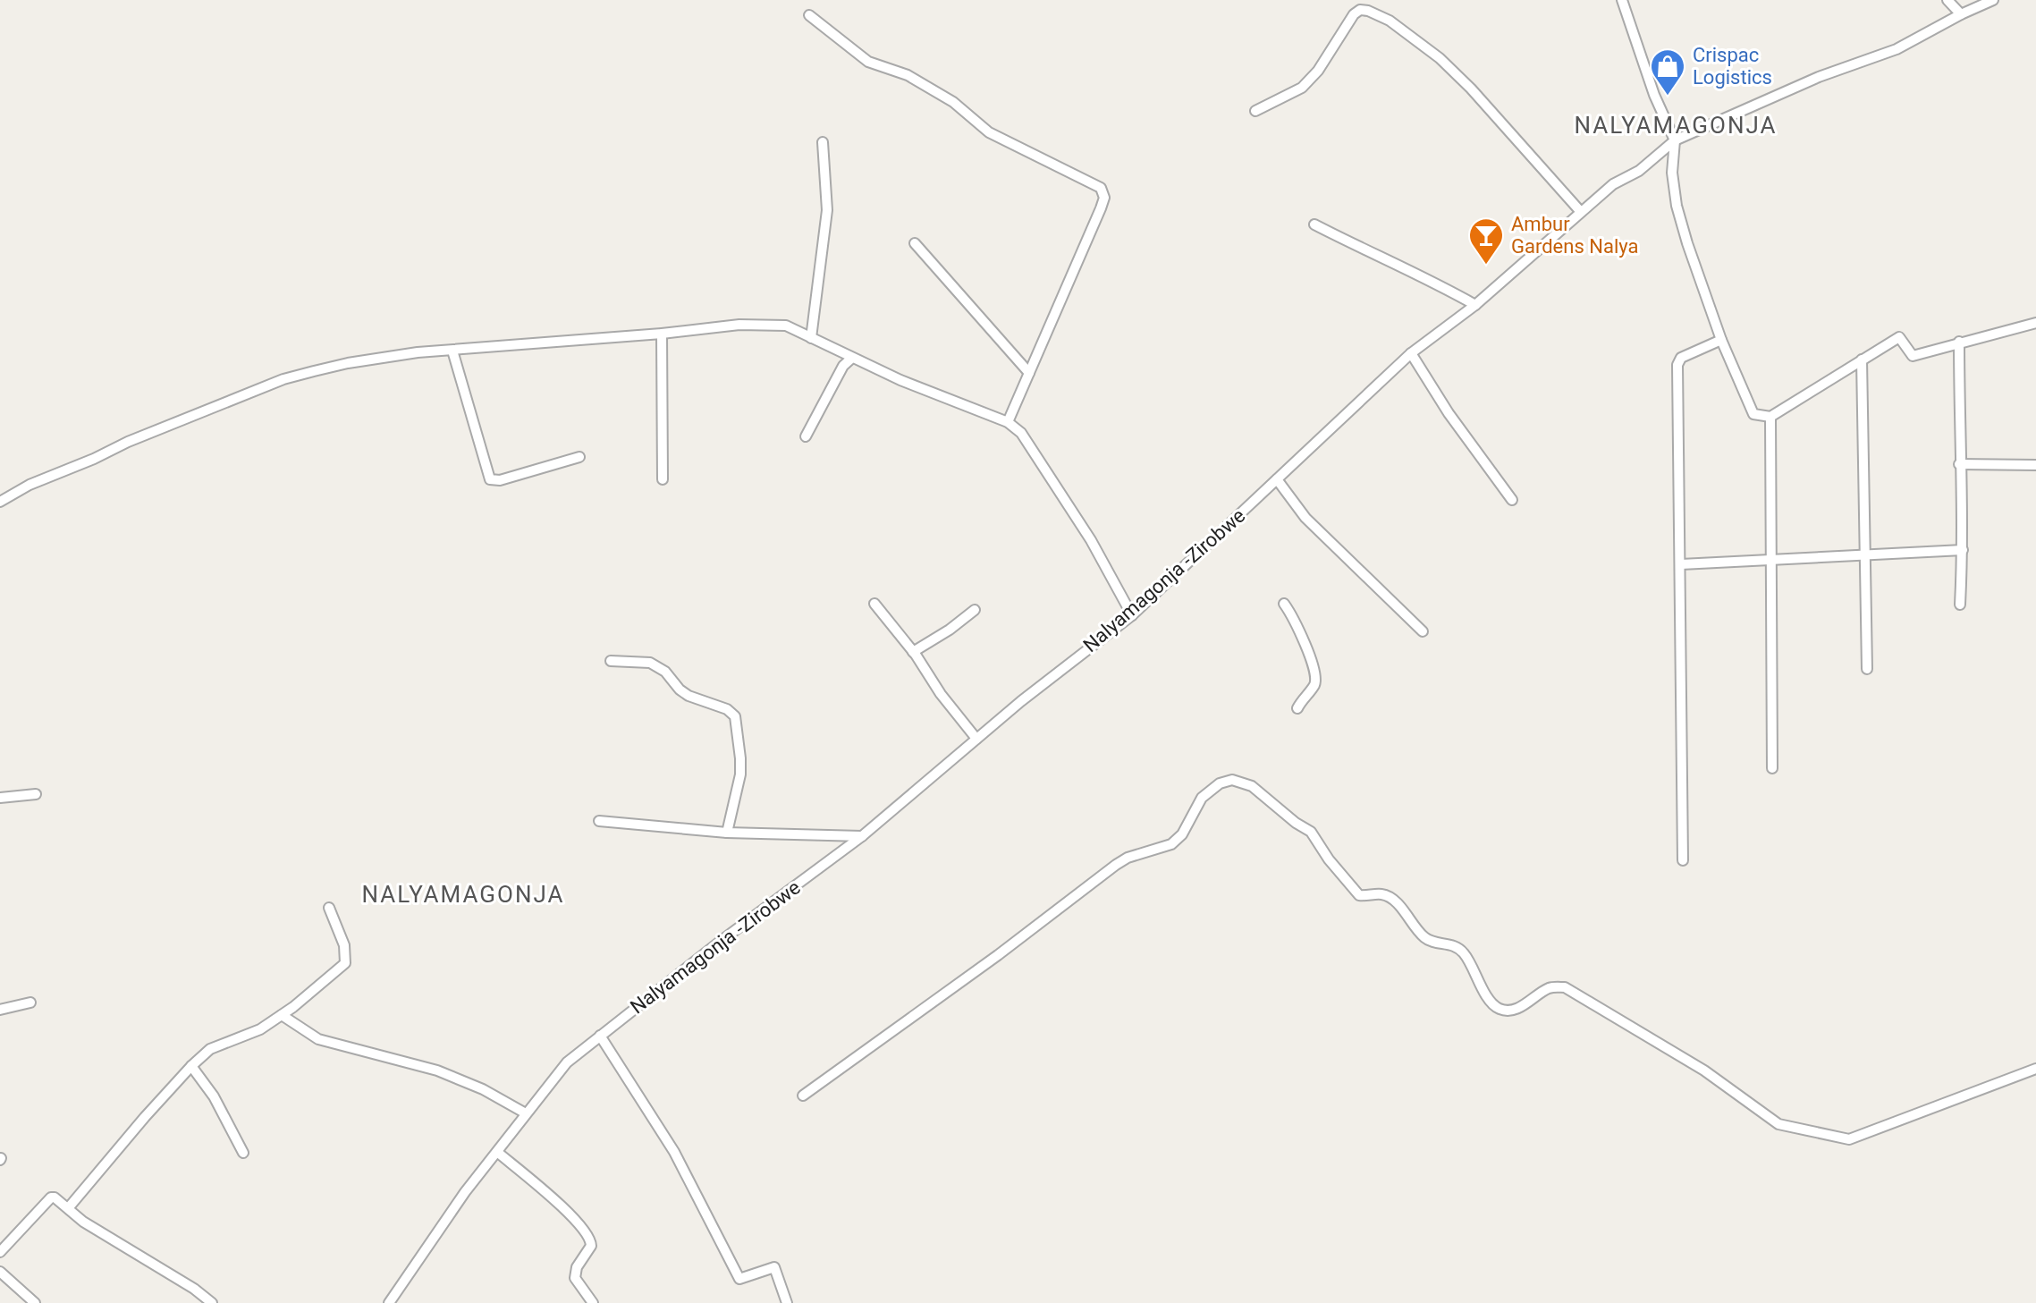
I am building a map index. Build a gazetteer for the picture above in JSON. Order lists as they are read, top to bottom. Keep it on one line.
{"streets":{"street":["Nalyamagonja -Zirobwe"]},"districts":["NALYAMAGONJA","NALYAMAGONJA"],"places":{"shop":["Crispac Logistics"],"bar":["Ambur Gardens Nalya"]}}
